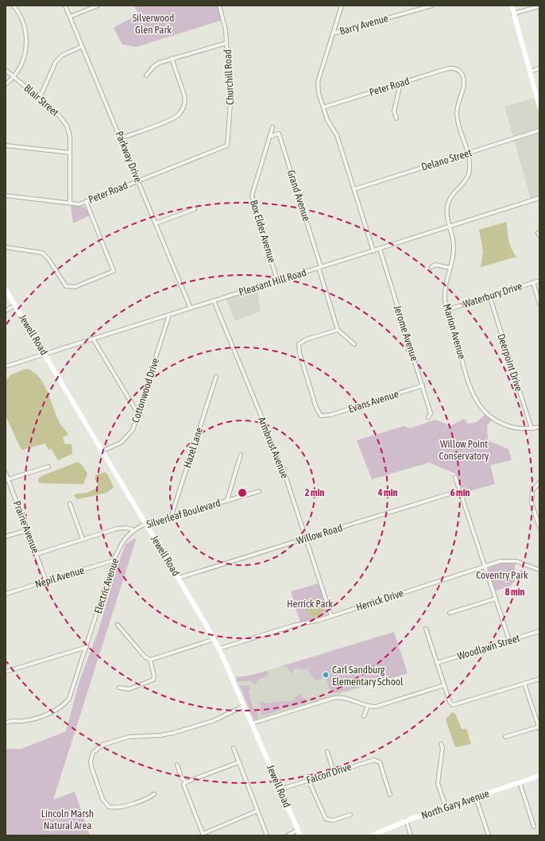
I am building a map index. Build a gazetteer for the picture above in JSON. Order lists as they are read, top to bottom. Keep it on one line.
{"streets":{"street":["Barry Avenue","Churchill Road","Peter Road","Blair Street","Parkway Drive","Delano Street","Grand Avenue","Box Elder Avenue","Pleasant Hill Road","Waterbury Drive","Marion Avenue","Jerome Avenue","Jewell Road","Deerpoint Drive","Cottonwood Drive","Evans Avenue","Hazel Lane","Armbrust Avenue","Silverleaf Boulevard","Prairie Avenue","Willow Road","Nepil Avenue","Electric Avenue","Herrick Drive","Woodlawn Street","Falcon Drive","North Gary Avenue"]},"crossings":[["Churchill Road","Peter Road"],["Peter Road","Blair Street"],["Peter Road","Parkway Drive"],["Peter Road","Marion Avenue"],["Parkway Drive","Pleasant Hill Road"],["Delano Street","Marion Avenue"],["Grand Avenue","Box Elder Avenue"],["Grand Avenue","Pleasant Hill Road"],["Grand Avenue","Evans Avenue"],["Box Elder Avenue","Pleasant Hill Road"],["Pleasant Hill Road","Marion Avenue"],["Pleasant Hill Road","Jerome Avenue"],["Pleasant Hill Road","Jewell Road"],["Pleasant Hill Road","Cottonwood Drive"],["Pleasant Hill Road","Armbrust Avenue"],["Waterbury Drive","Marion Avenue"],["Waterbury Drive","Deerpoint Drive"],["Marion Avenue","Deerpoint Drive"],["Jerome Avenue","Evans Avenue"],["Jewell Road","Cottonwood Drive"],["Jewell Road","Silverleaf Boulevard"],["Jewell Road","Willow Road"],["Jewell Road","Herrick Drive"],["Jewell Road","Falcon Drive"],["Hazel Lane","Silverleaf Boulevard"],["Armbrust Avenue","Willow Road"],["Armbrust Avenue","Herrick Drive"],["Silverleaf Boulevard","Prairie Avenue"],["Silverleaf Boulevard","Electric Avenue"],["Prairie Avenue","Nepil Avenue"],["Nepil Avenue","Electric Avenue"]],"parks":["Silverwood Glen Park","Willow Point Conservatory","Coventry Park","Herrick Park","Lincoln Marsh Natural Area"],"places":["Carl Sandburg Elementary School"],"rings":["2 min","4 min","6 min","8 min"]}
